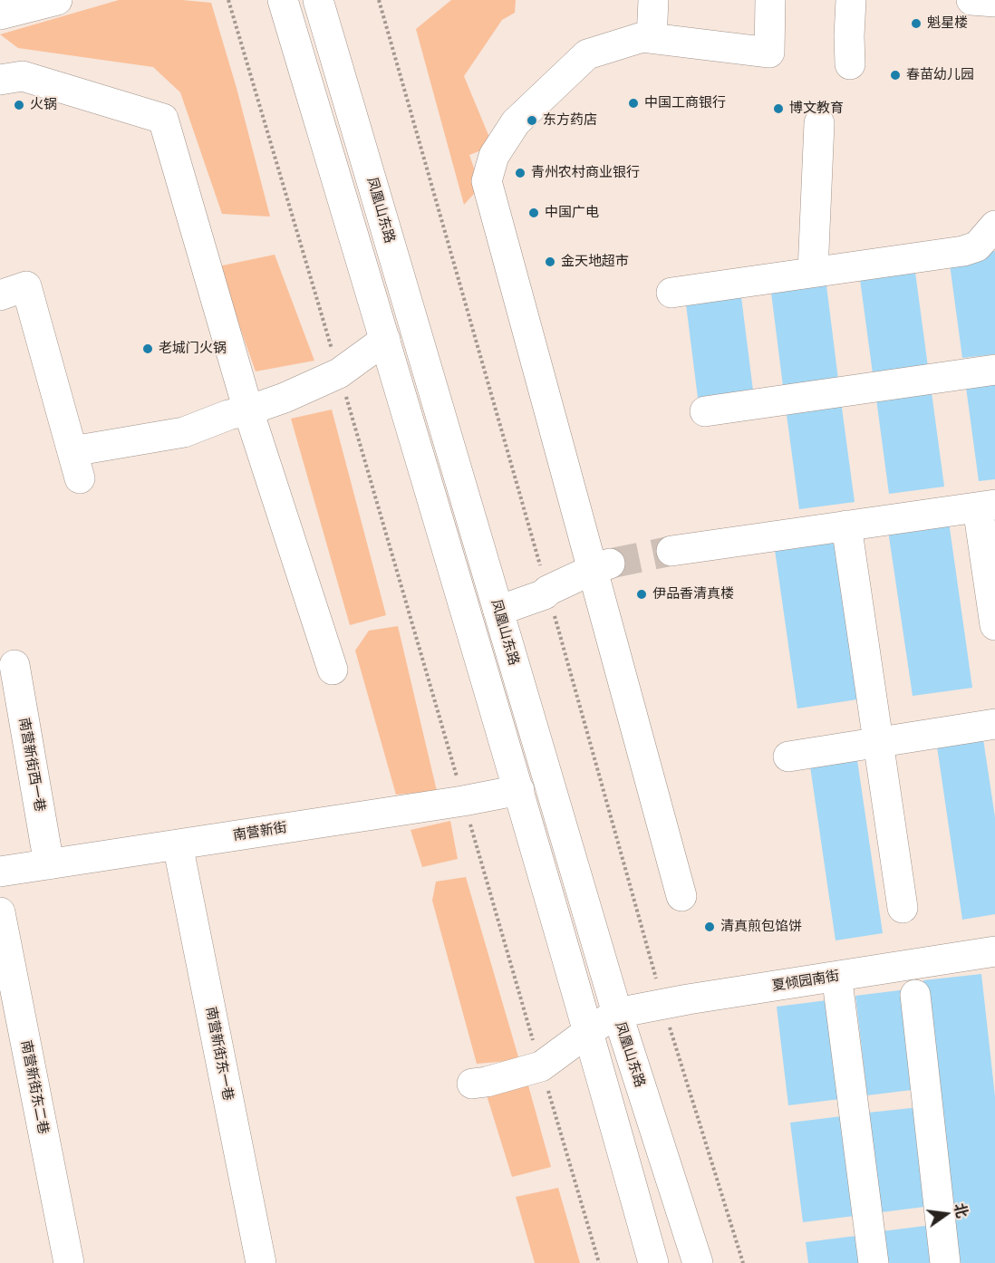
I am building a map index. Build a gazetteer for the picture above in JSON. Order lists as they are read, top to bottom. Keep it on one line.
{"streets":{"street":["凤凰山东路","南营新街西一巷","南营新街","夏倾园南街","南营新街东一巷","南营新街东二巷"]},"crossings":[["凤凰山东路","夏倾园南街"],["南营新街西一巷","南营新街"],["南营新街","南营新街东一巷"]],"places":["魁星楼","春苗幼儿园","中国工商银行","火锅","博文教育","东方药店","青州农村商业银行","中国广电","金天地超市","老城门火锅","伊品香清真楼","清真煎包馅饼"],"north":"right"}
